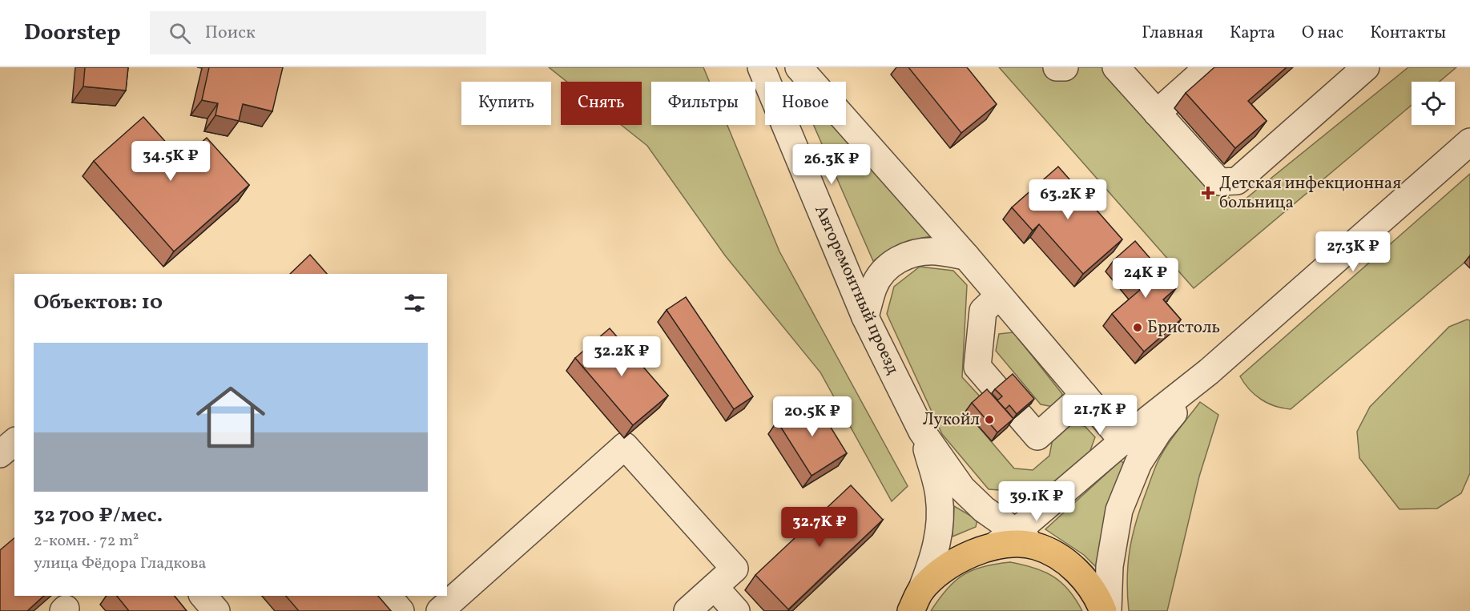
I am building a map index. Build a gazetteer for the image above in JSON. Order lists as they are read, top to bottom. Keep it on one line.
{"streets":{"street":["Авторемонтный проезд"]},"places":{"health":["Детская инфекционная больница"],"other":["Бристоль","Лукойл"]},"page":{"header":"Doorstep","search":"Поиск","nav":["Главная","Карта","О нас","Контакты"],"chip":["Купить","Снять","Фильтры","Новое"],"price":["34.5K ₽","26.3K ₽","63.2K ₽","27.3K ₽","24K ₽","32.2K ₽","21.7K ₽","20.5K ₽","39.1K ₽","32.7K ₽"],"heading":"Объектов: 10","list":[{"name":"32 700 ₽/мес.","note":"2-комн. · 72 m² · улица Фёдора Гладкова"}]}}
